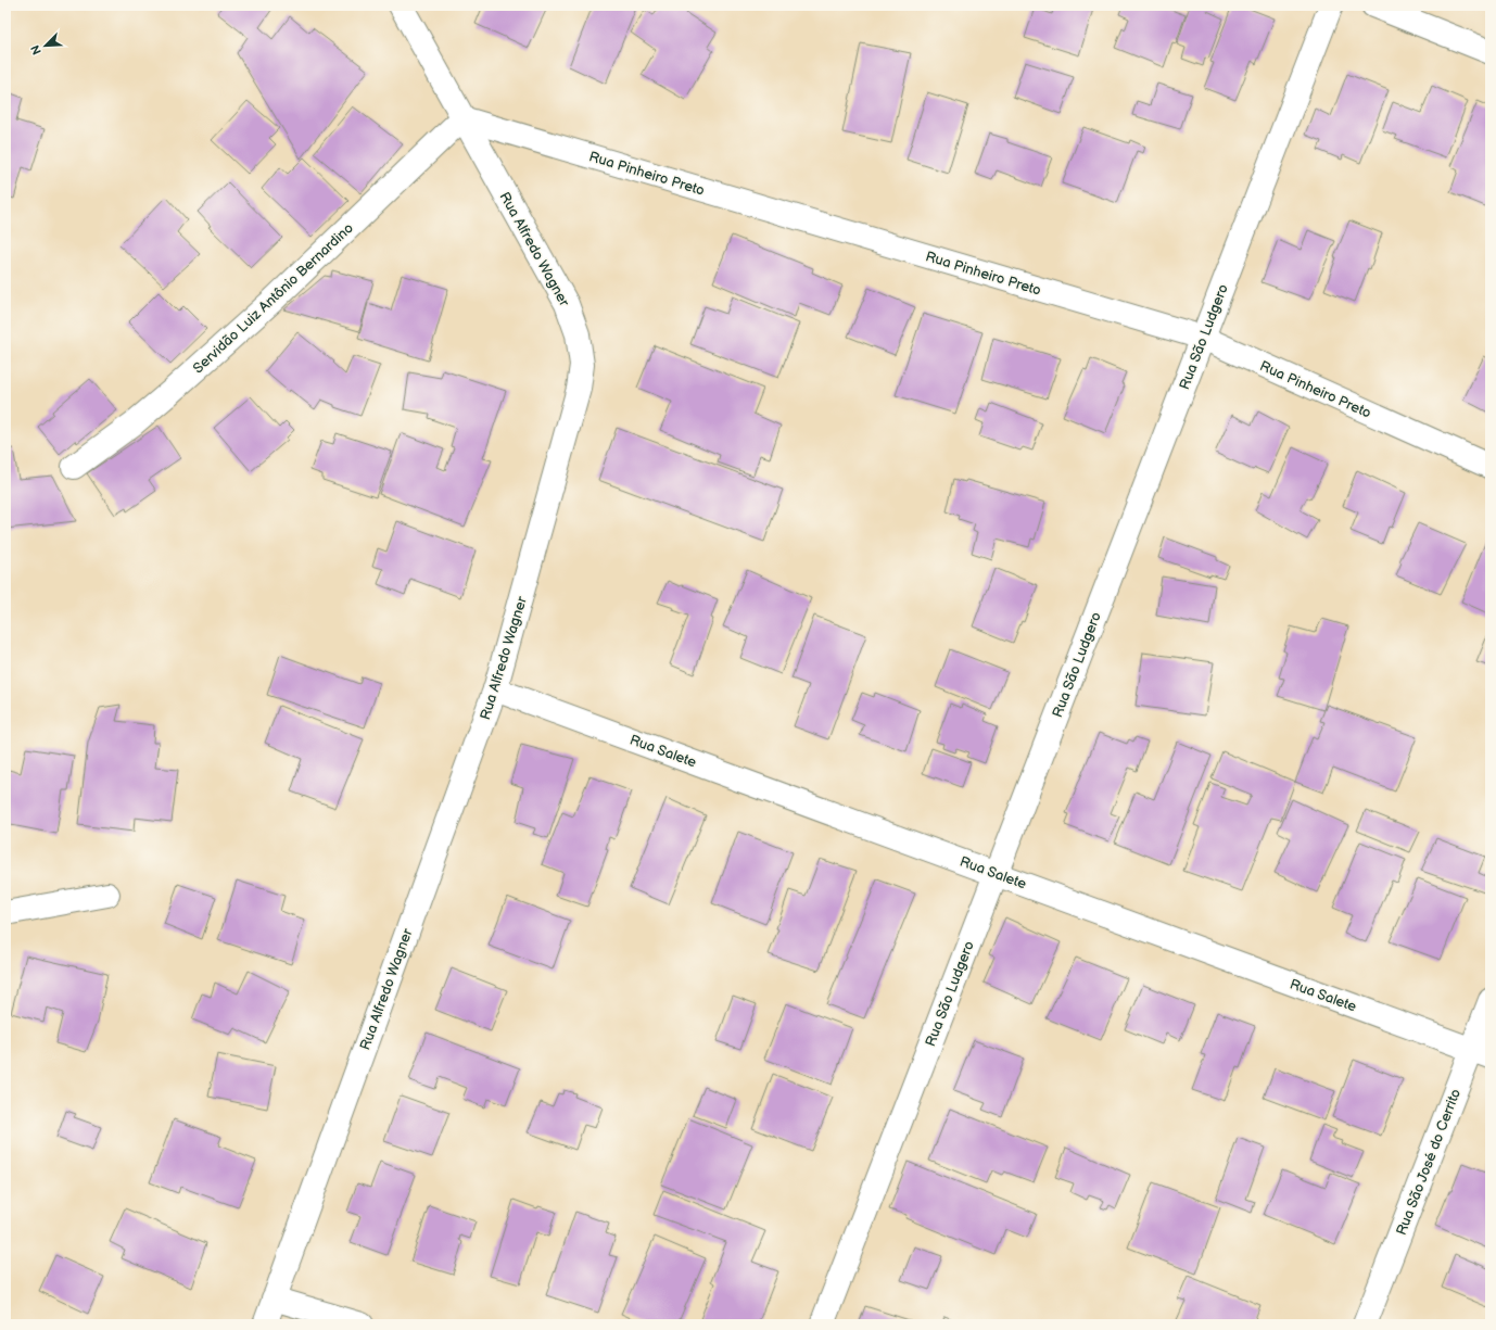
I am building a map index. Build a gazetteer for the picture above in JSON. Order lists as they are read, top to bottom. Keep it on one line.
{"streets":{"street":["Rua Pinheiro Preto","Rua Alfredo Wagner","Servidão Luiz Antônio Bernardino","Rua São Ludgero","Rua Salete","Rua São José do Cerrito"]},"crossings":[["Rua Pinheiro Preto","Rua Alfredo Wagner"],["Rua Pinheiro Preto","Servidão Luiz Antônio Bernardino"],["Rua Pinheiro Preto","Rua São Ludgero"],["Rua Alfredo Wagner","Servidão Luiz Antônio Bernardino"],["Rua Alfredo Wagner","Rua Salete"],["Rua São Ludgero","Rua Salete"],["Rua Salete","Rua São José do Cerrito"]],"north":"bottom left"}
